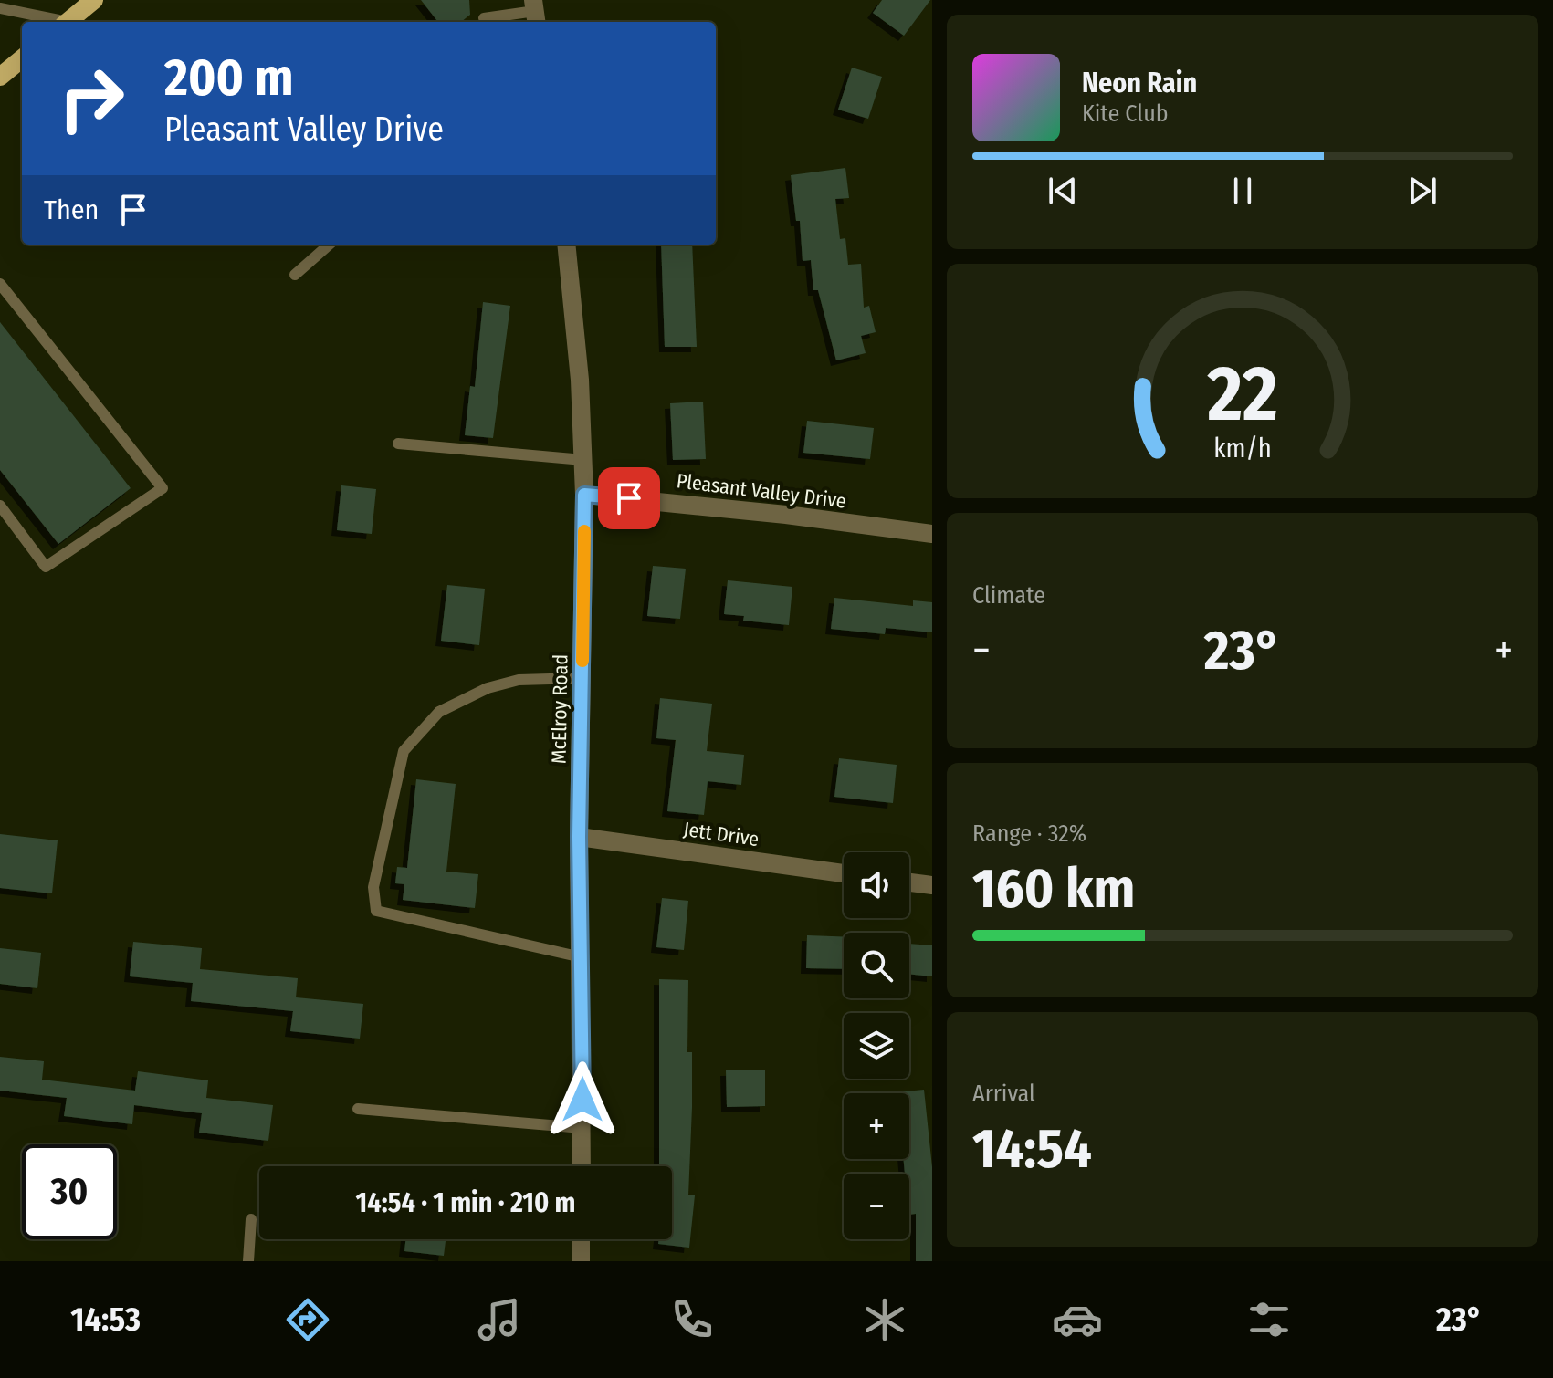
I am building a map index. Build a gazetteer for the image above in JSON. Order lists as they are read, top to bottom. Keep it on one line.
{"streets":{"street":["Pleasant Valley Drive","McElroy Road","Jett Drive"]},"crossings":[["Pleasant Valley Drive","McElroy Road"],["McElroy Road","Jett Drive"]],"page":{"turn":["200 m","Pleasant Valley Drive"],"song":["Neon Rain","Kite Club"],"then":"Then","tile":["Climate",["Range · 32%","160 km"],["Arrival","14:54"]],"heat":["−","23°","+"],"map_buttons":["+","−"],"limit":"30","trip":"14:54 · 1 min · 210 m","tabs":["14:53","23°"],"gauge":["22","km/h"]}}
